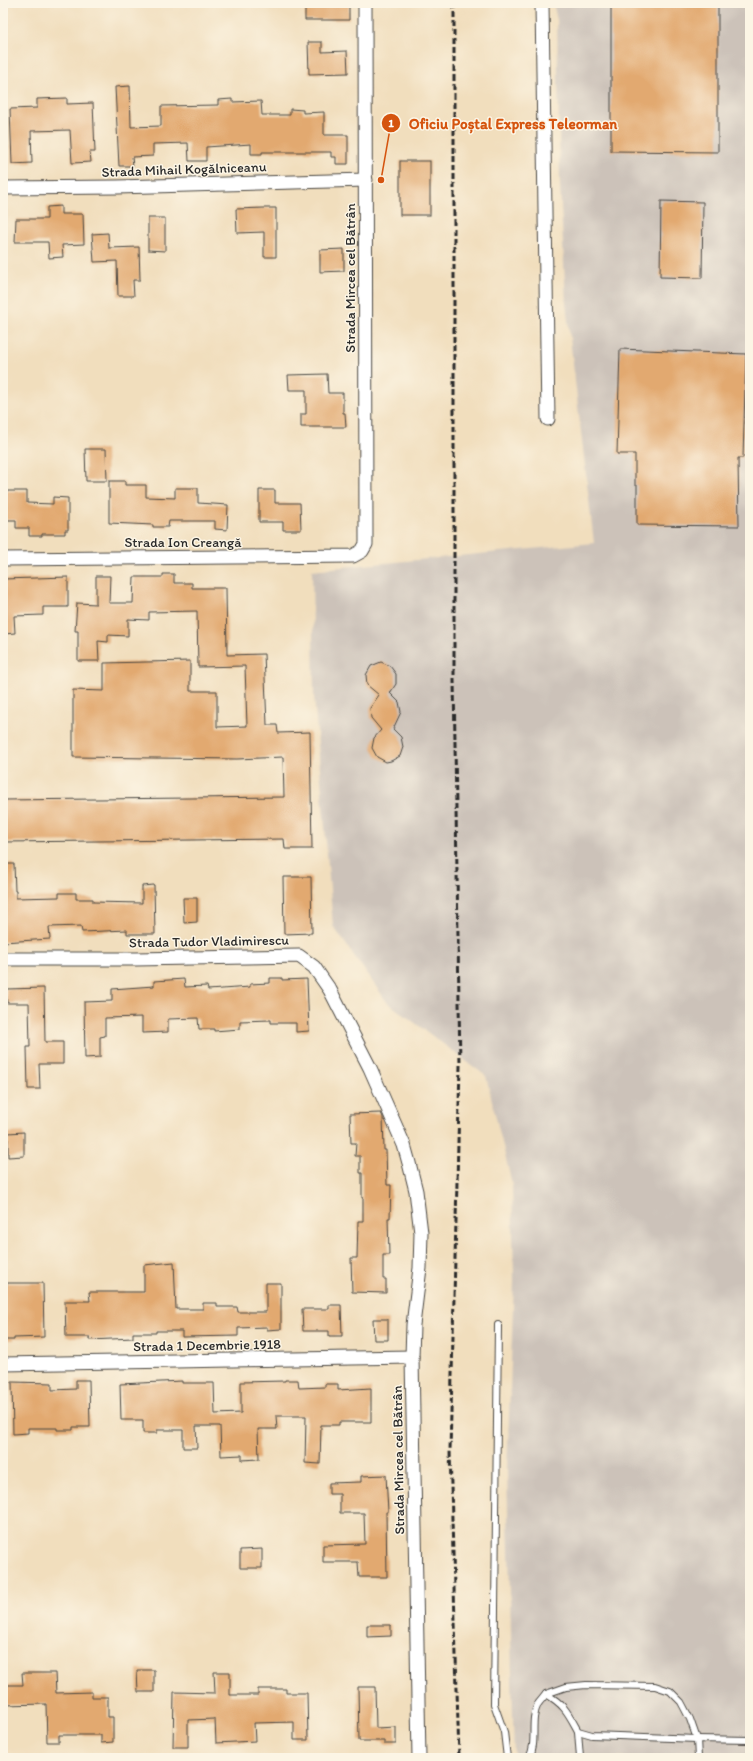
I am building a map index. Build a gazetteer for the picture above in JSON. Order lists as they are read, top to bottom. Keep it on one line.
{"streets":{"street":["Strada Mihail Kogălniceanu","Strada Mircea cel Bătrân","Strada Ion Creangă","Strada Tudor Vladimirescu","Strada 1 Decembrie 1918"]},"crossings":[["Strada Mihail Kogălniceanu","Strada Mircea cel Bătrân"],["Strada Mircea cel Bătrân","Strada Ion Creangă"],["Strada Mircea cel Bătrân","Strada Tudor Vladimirescu"],["Strada Mircea cel Bătrân","Strada 1 Decembrie 1918"]],"places":["Oficiu Poștal Express Teleorman"]}
